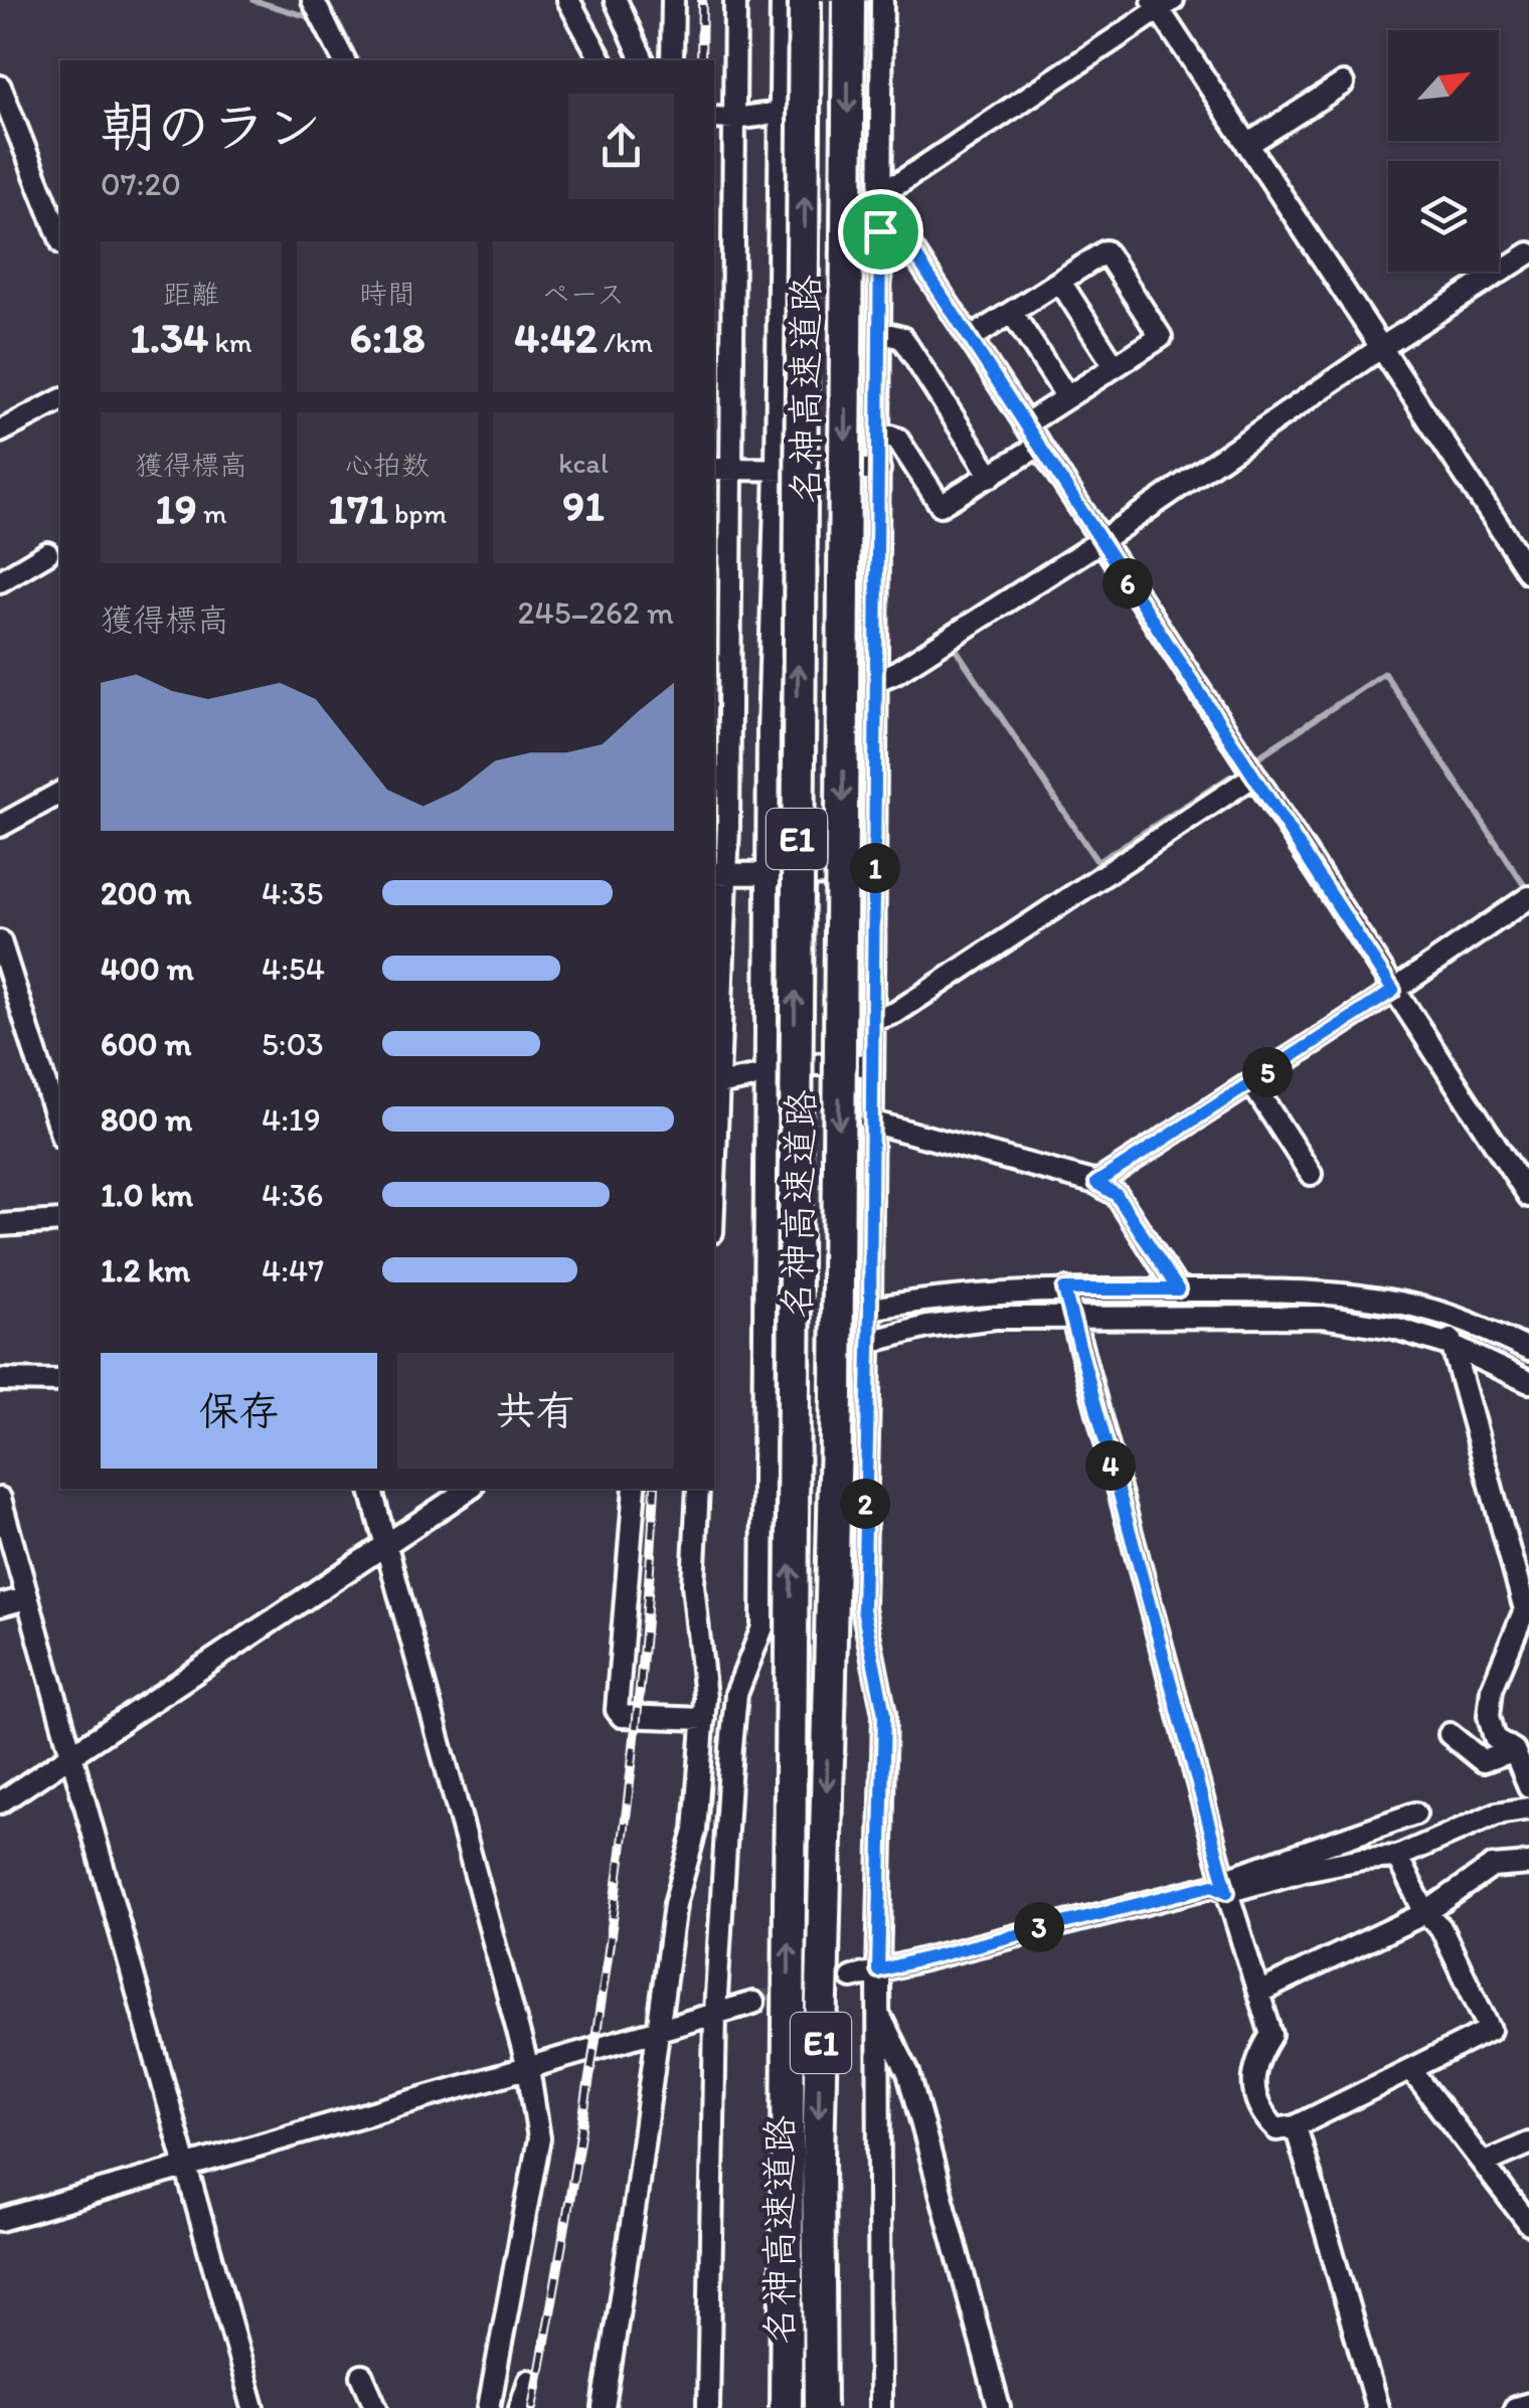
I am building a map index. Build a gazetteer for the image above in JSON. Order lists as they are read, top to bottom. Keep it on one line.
{"streets":{"highway":["名神高速道路","E1"]},"north":"top right","page":{"heading":["朝のラン","07:20"],"stats":[["距離","1.34 km"],["時間","6:18"],["ペース","4:42 /km"],["獲得標高","19 m"],["心拍数","171 bpm"],["kcal","91"]],"pins":["6","1","5","4","2","3"],"chart":["獲得標高","245–262 m"],"list":[{"name":"200 m","note":"4:35"},{"name":"400 m","note":"4:54"},{"name":"600 m","note":"5:03"},{"name":"800 m","note":"4:19"},{"name":"1.0 km","note":"4:36"},{"name":"1.2 km","note":"4:47"}],"buttons":["保存","共有"]}}
